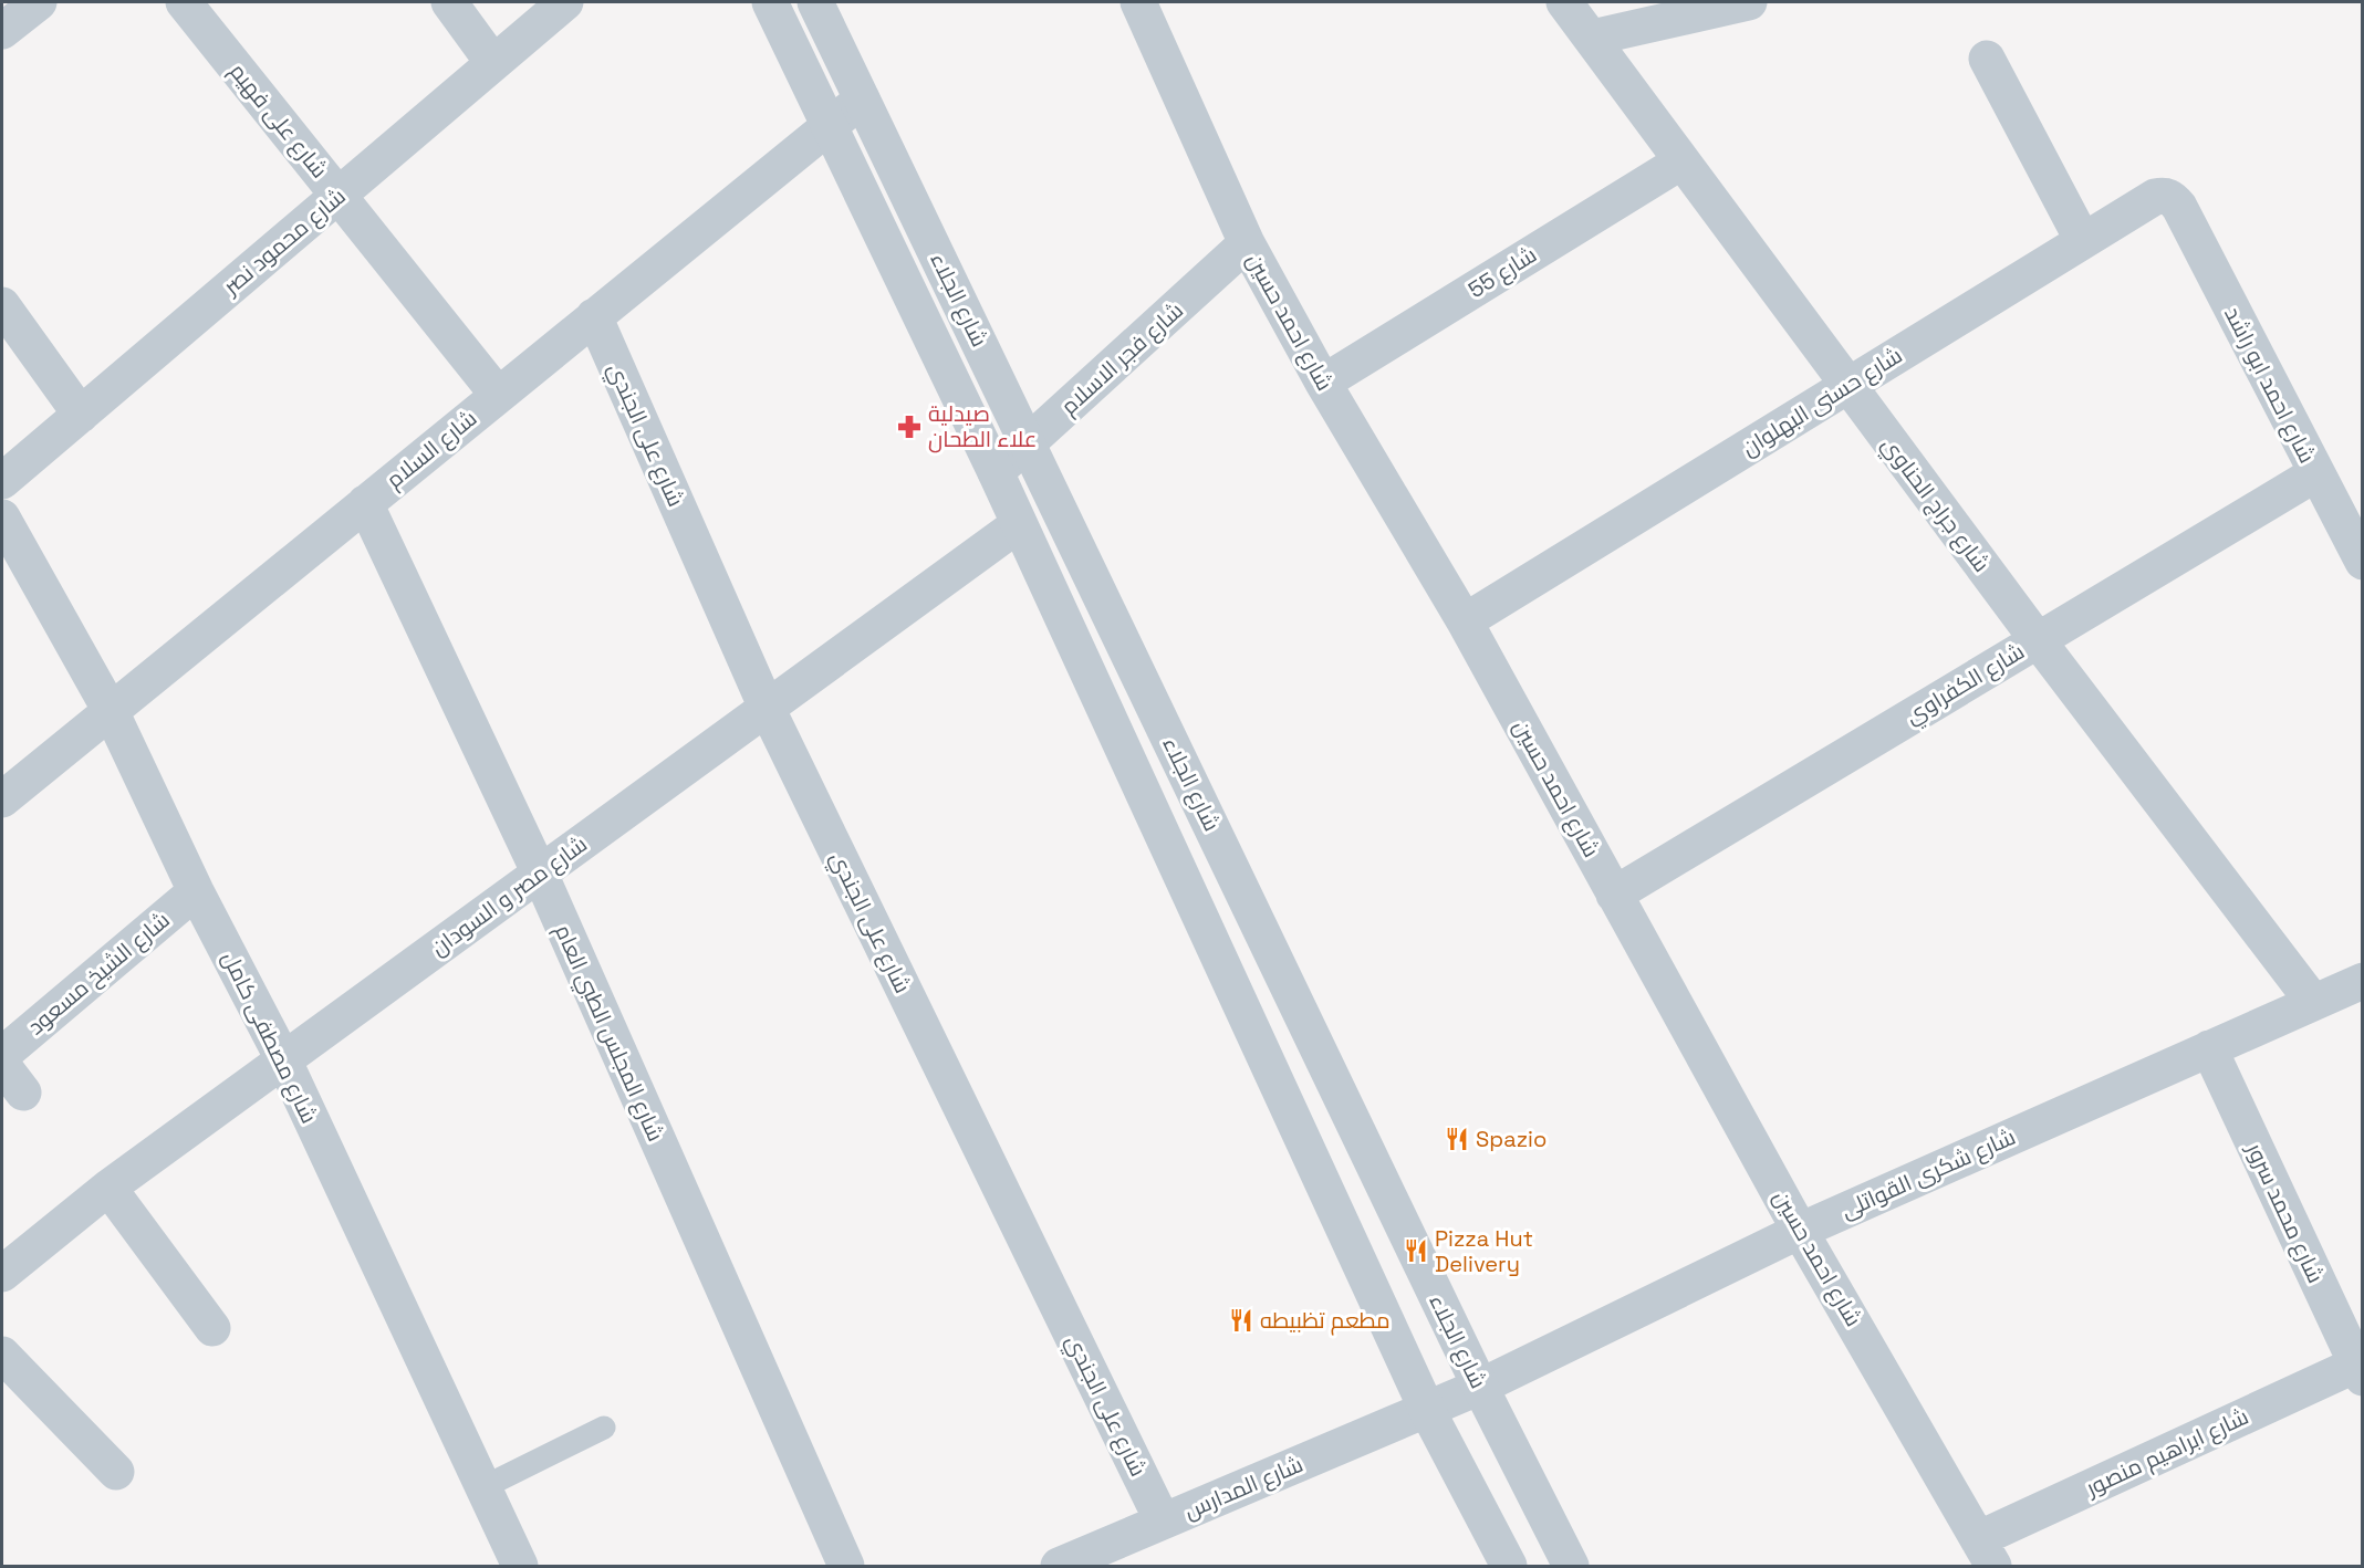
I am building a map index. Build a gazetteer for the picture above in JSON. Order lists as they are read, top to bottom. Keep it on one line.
{"streets":{"street":["شارع على فهيم","شارع محمود نصر","شارع 55","شارع الجلاء","شارع احمد حسين","شارع فجر الاسلام","شارع احمد ابو راشد","شارع حسنى البهلوان","شارع على الجندي","شارع السلام","شارع جراج الحناوي","شارع الكفراوي","شارع مصر و السودان","شارع الشيخ مسعود","شارع المجلس الطبي العام","شارع مصطفى كامل","شارع شكرى القواتلى","شارع محمد سرور","شارع ابراهيم منصور","شارع المدارس"]},"crossings":[["شارع على فهيم","شارع محمود نصر"],["شارع على فهيم","شارع السلام"],["شارع 55","شارع احمد حسين"],["شارع 55","شارع جراج الحناوي"],["شارع الجلاء","شارع فجر الاسلام"],["شارع الجلاء","شارع السلام"],["شارع الجلاء","شارع مصر و السودان"],["شارع الجلاء","شارع شكرى القواتلى"],["شارع الجلاء","شارع المدارس"],["شارع احمد حسين","شارع فجر الاسلام"],["شارع احمد حسين","شارع حسنى البهلوان"],["شارع احمد حسين","شارع الكفراوي"],["شارع احمد حسين","شارع شكرى القواتلى"],["شارع احمد حسين","شارع ابراهيم منصور"],["شارع احمد ابو راشد","شارع حسنى البهلوان"],["شارع احمد ابو راشد","شارع الكفراوي"],["شارع حسنى البهلوان","شارع جراج الحناوي"],["شارع على الجندي","شارع السلام"],["شارع على الجندي","شارع مصر و السودان"],["شارع على الجندي","شارع المدارس"],["شارع السلام","شارع المجلس الطبي العام"],["شارع السلام","شارع مصطفى كامل"],["شارع جراج الحناوي","شارع الكفراوي"],["شارع جراج الحناوي","شارع شكرى القواتلى"],["شارع مصر و السودان","شارع المجلس الطبي العام"],["شارع مصر و السودان","شارع مصطفى كامل"],["شارع الشيخ مسعود","شارع مصطفى كامل"],["شارع شكرى القواتلى","شارع محمد سرور"],["شارع شكرى القواتلى","شارع المدارس"],["شارع محمد سرور","شارع ابراهيم منصور"]],"places":{"pharmacy":["صيدلية علاء الطحان"],"restaurant":["Spazio","Pizza Hut Delivery","مطعم تظبيطه"]}}
